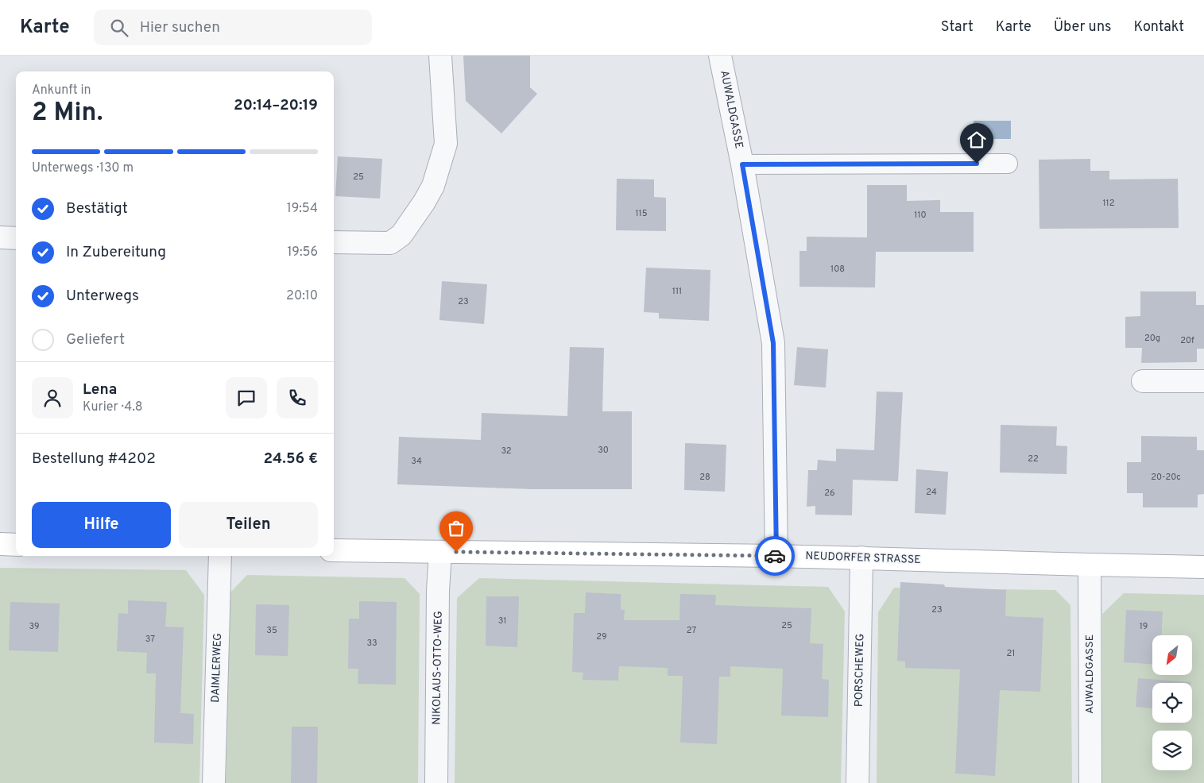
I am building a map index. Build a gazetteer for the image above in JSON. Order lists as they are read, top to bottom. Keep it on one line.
{"streets":{"street":["AUWALDGASSE","NEUDORFER STRASSE","DAIMLERWEG","NIKOLAUS-OTTO-WEG","PORSCHEWEG"]},"crossings":[["AUWALDGASSE","NEUDORFER STRASSE"],["NEUDORFER STRASSE","NIKOLAUS-OTTO-WEG"],["NEUDORFER STRASSE","PORSCHEWEG"]],"house_numbers":["25","112","115","110","108","111","23","20g","20f","30","32","22","34","28","20-20c","24","26","23","31","25","39","19","35","27","29","37","33","21"],"north":"bottom left","page":{"header":"Karte","search":"Hier suchen","nav":["Start","Karte","Über uns","Kontakt"],"heading":["2 Min.","Ankunft in","20:14–20:19"],"panel":["Lena","Kurier · 4.8","Bestellung #4202","24.56 €"],"bar":"Unterwegs · 130 m","list":[["Bestätigt","19:54"],["In Zubereitung","19:56"],["Unterwegs","20:10"],"Geliefert"],"buttons":["Hilfe","Teilen"]}}
